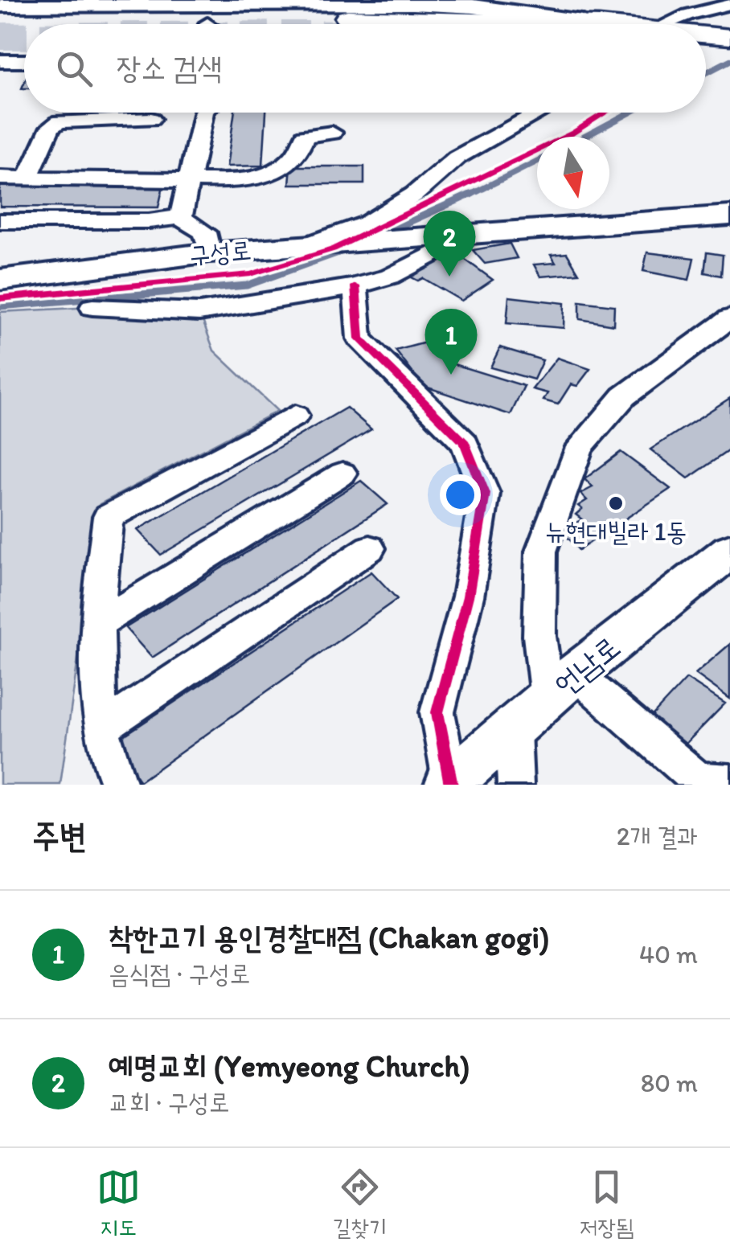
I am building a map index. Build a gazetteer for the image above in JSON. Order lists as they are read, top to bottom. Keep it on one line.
{"streets":{"main road":["구성로","언남로"]},"places":["뉴현대빌라 1동"],"north":"bottom","page":{"search":"장소 검색","pins":["2","1"],"heading":["주변","2개 결과"],"list":[{"mark":"1","name":"착한고기 용인경찰대점 (Chakan gogi)","note":"음식점 · 구성로","value":"40 m"},{"mark":"2","name":"예명교회 (Yemyeong Church)","note":"교회 · 구성로","value":"80 m"}],"nav":["지도","길찾기","저장됨"]}}
